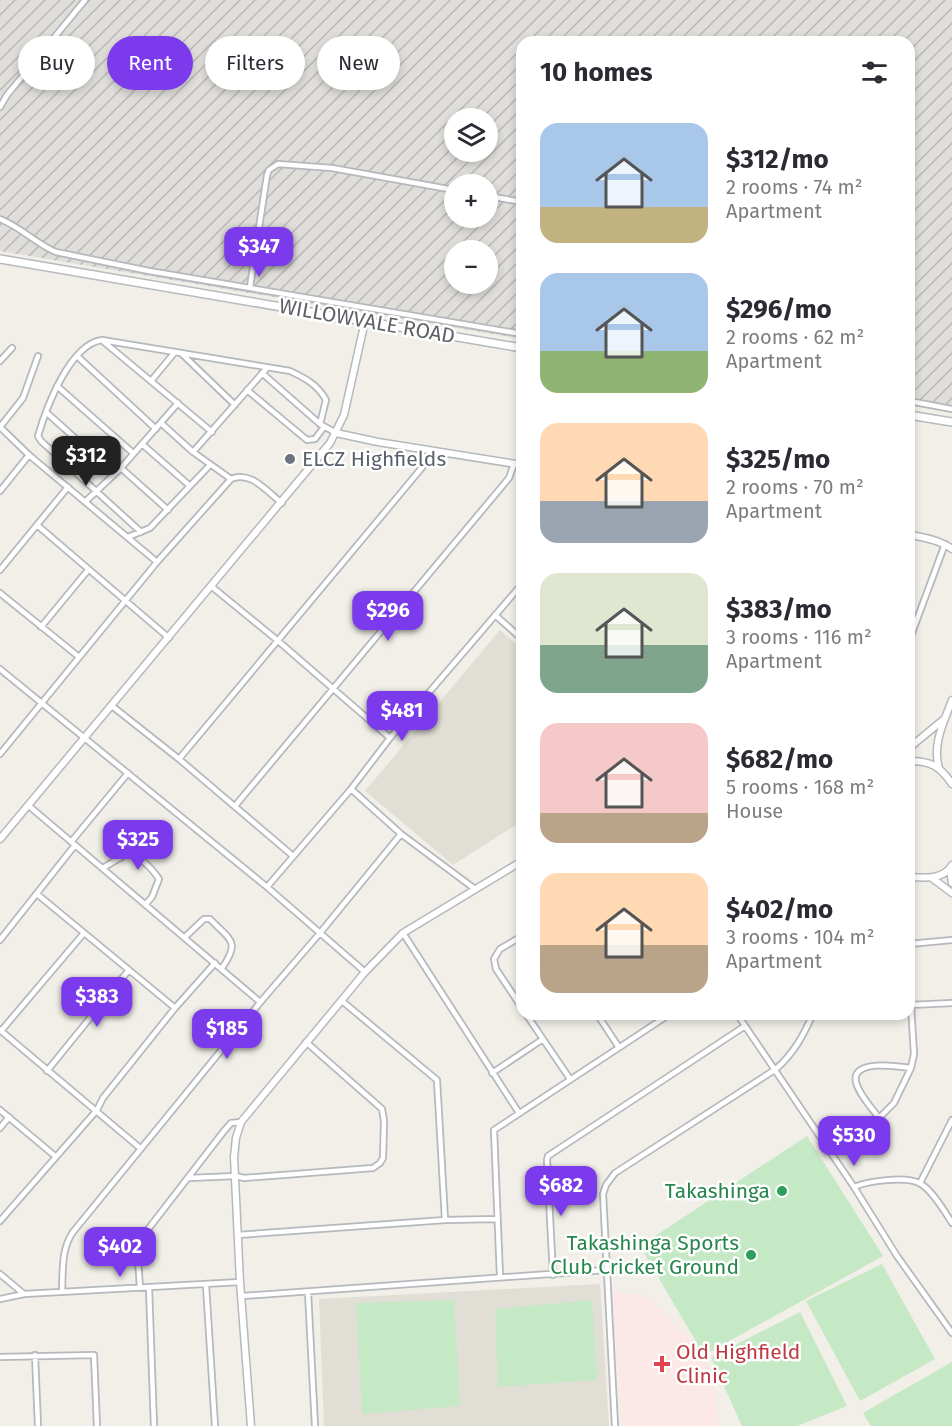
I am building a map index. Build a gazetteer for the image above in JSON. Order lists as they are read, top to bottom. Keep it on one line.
{"streets":{"main road":["WILLOWVALE ROAD"]},"places":{"other":["ELCZ Highfields","Takashinga","Takashinga Sports Club Cricket Ground"],"health":["Old Highfield Clinic"]},"page":{"chip":["Buy","Rent","Filters","New"],"heading":"10 homes","map_buttons":["+","−"],"list":[{"name":"$312/mo","note":"2 rooms · 74 m² · Apartment"},{"name":"$296/mo","note":"2 rooms · 62 m² · Apartment"},{"name":"$325/mo","note":"2 rooms · 70 m² · Apartment"},{"name":"$383/mo","note":"3 rooms · 116 m² · Apartment"},{"name":"$682/mo","note":"5 rooms · 168 m² · House"},{"name":"$402/mo","note":"3 rooms · 104 m² · Apartment"}],"price":["$347","$312","$296","$481","$325","$383","$185","$530","$682","$402"]}}
